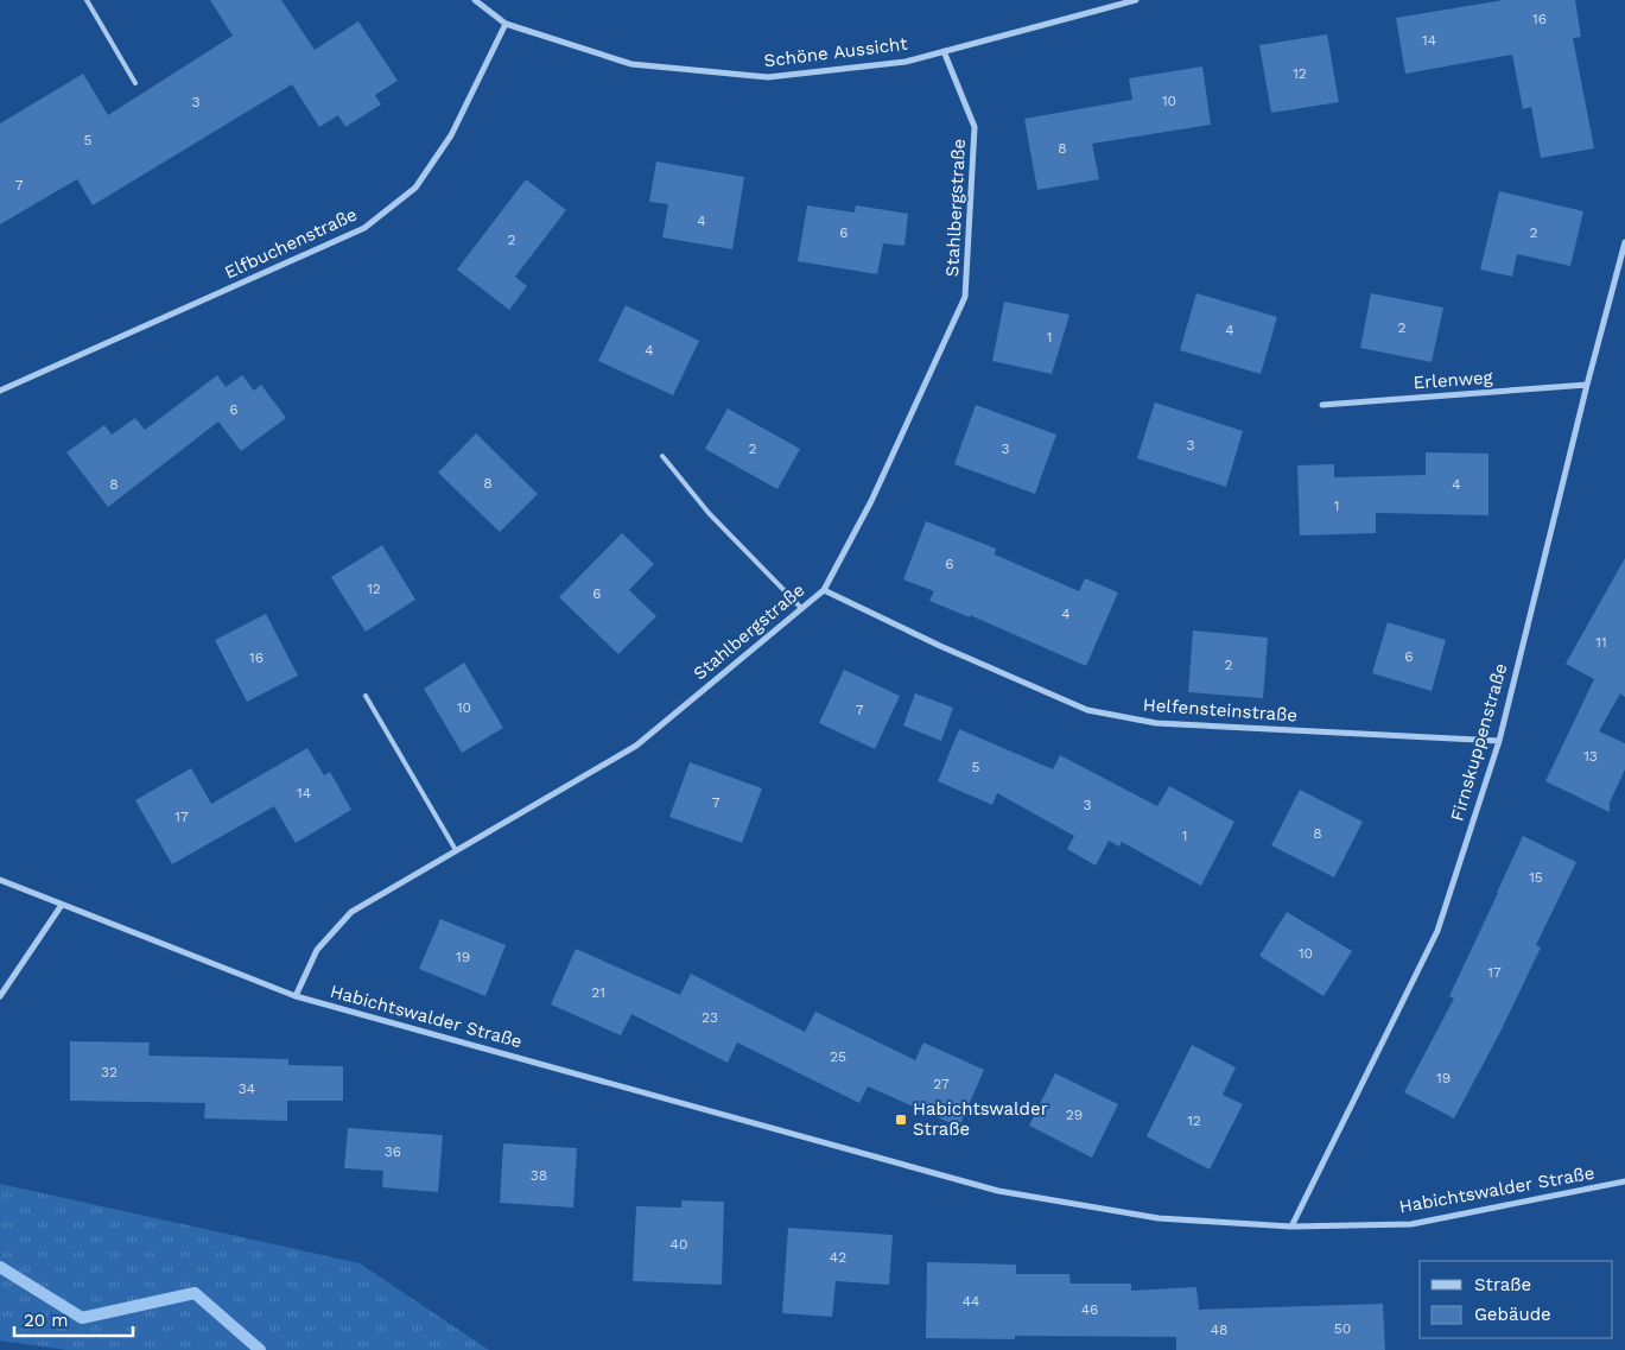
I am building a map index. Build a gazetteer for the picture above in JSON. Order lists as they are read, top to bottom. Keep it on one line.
{"streets":{"street":["Schöne Aussicht","Stahlbergstraße","Elfbuchenstraße","Erlenweg","Helfensteinstraße","Firnskuppenstraße","Habichtswalder Straße"]},"crossings":[["Schöne Aussicht","Stahlbergstraße"],["Schöne Aussicht","Elfbuchenstraße"],["Stahlbergstraße","Helfensteinstraße"],["Stahlbergstraße","Habichtswalder Straße"],["Erlenweg","Firnskuppenstraße"],["Helfensteinstraße","Firnskuppenstraße"],["Firnskuppenstraße","Habichtswalder Straße"]],"places":{"transit":["Habichtswalder Straße"]},"house_numbers":["16","14","12","10","3","5","8","7","4","6","2","2","2","4","1","4","6","3","2","3","8","8","4","1","6","12","6","4","11","6","16","2","10","7","13","5","14","7","3","17","8","1","15","10","19","17","21","23","25","32","19","27","34","29","12","36","38","40","42","44","46","50","48"],"legend":["Straße","Gebäude"],"scale_bar":"20 m"}
